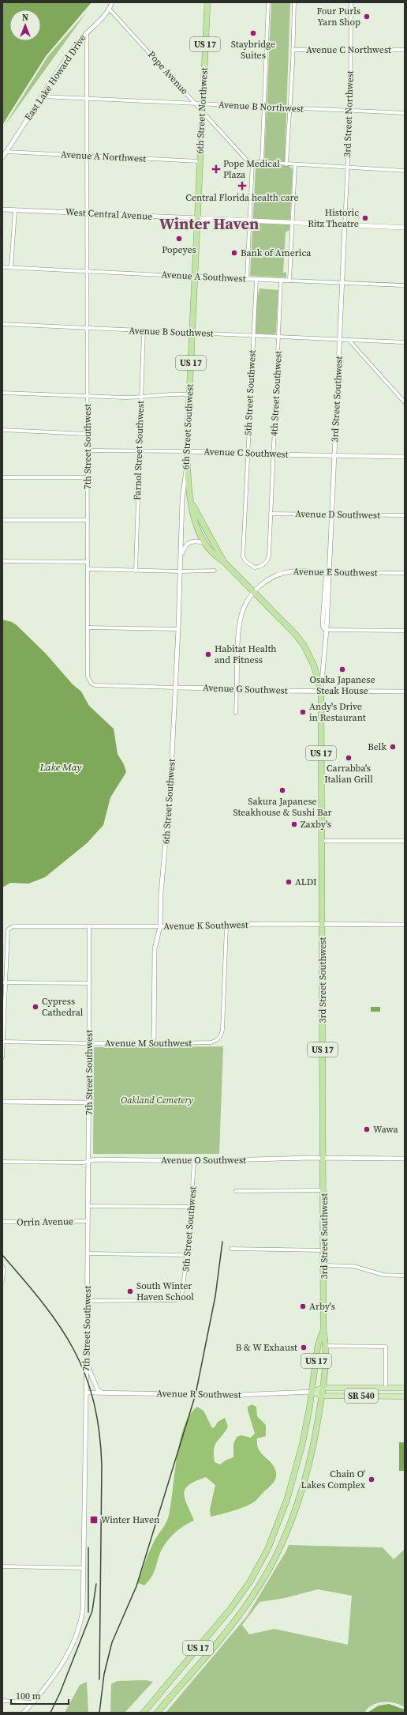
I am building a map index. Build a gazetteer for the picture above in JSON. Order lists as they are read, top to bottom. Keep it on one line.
{"streets":{"highway":["US 17","6th Street Northwest","3rd Street Southwest","6th Street Southwest"],"main road":["West Central Avenue","SR 540"],"street":["Avenue C Northwest","Pope Avenue","East Lake Howard Drive","Avenue B Northwest","3rd Street Northwest","Avenue A Northwest","Avenue A Southwest","Avenue B Southwest","5th Street Southwest","4th Street Southwest","7th Street Southwest","Farnol Street Southwest","Avenue C Southwest","Avenue D Southwest","Avenue E Southwest","Avenue G Southwest","Avenue K Southwest","Avenue M Southwest","Avenue O Southwest","Orrin Avenue","Avenue R Southwest"]},"crossings":[["US 17","3rd Street Southwest"],["US 17","6th Street Southwest"],["US 17","Avenue E Southwest"],["US 17","Avenue G Southwest"],["US 17","Avenue R Southwest"],["US 17","SR 540"],["Avenue C Northwest","3rd Street Northwest"],["Pope Avenue","East Lake Howard Drive"],["Pope Avenue","Avenue B Northwest"],["Pope Avenue","6th Street Northwest"],["East Lake Howard Drive","Avenue B Northwest"],["East Lake Howard Drive","Avenue A Northwest"],["East Lake Howard Drive","7th Street Southwest"],["Avenue B Northwest","6th Street Northwest"],["Avenue B Northwest","3rd Street Northwest"],["Avenue B Northwest","7th Street Southwest"],["6th Street Northwest","Avenue A Northwest"],["6th Street Northwest","West Central Avenue"],["6th Street Northwest","6th Street Southwest"],["3rd Street Northwest","West Central Avenue"],["3rd Street Northwest","3rd Street Southwest"],["Avenue A Northwest","7th Street Southwest"],["West Central Avenue","3rd Street Southwest"],["West Central Avenue","6th Street Southwest"],["West Central Avenue","7th Street Southwest"],["Avenue A Southwest","5th Street Southwest"],["Avenue A Southwest","4th Street Southwest"],["Avenue A Southwest","3rd Street Southwest"],["Avenue A Southwest","6th Street Southwest"],["Avenue A Southwest","7th Street Southwest"],["Avenue B Southwest","5th Street Southwest"],["Avenue B Southwest","4th Street Southwest"],["Avenue B Southwest","3rd Street Southwest"],["Avenue B Southwest","6th Street Southwest"],["Avenue B Southwest","7th Street Southwest"],["Avenue B Southwest","Farnol Street Southwest"],["5th Street Southwest","4th Street Southwest"],["5th Street Southwest","7th Street Southwest"],["5th Street Southwest","Avenue C Southwest"],["5th Street Southwest","Avenue O Southwest"],["4th Street Southwest","Avenue C Southwest"],["4th Street Southwest","Avenue D Southwest"],["3rd Street Southwest","Avenue C Southwest"],["3rd Street Southwest","Avenue D Southwest"],["3rd Street Southwest","Avenue E Southwest"],["3rd Street Southwest","Avenue G Southwest"],["3rd Street Southwest","Avenue K Southwest"],["3rd Street Southwest","Avenue O Southwest"],["3rd Street Southwest","Avenue R Southwest"],["3rd Street Southwest","SR 540"],["6th Street Southwest","Avenue C Southwest"],["6th Street Southwest","Avenue G Southwest"],["6th Street Southwest","Avenue K Southwest"],["6th Street Southwest","Avenue M Southwest"],["7th Street Southwest","Avenue C Southwest"],["7th Street Southwest","Avenue G Southwest"],["7th Street Southwest","Avenue K Southwest"],["7th Street Southwest","Avenue M Southwest"],["7th Street Southwest","Avenue O Southwest"],["7th Street Southwest","Orrin Avenue"],["7th Street Southwest","Avenue R Southwest"],["Farnol Street Southwest","Avenue C Southwest"],["Avenue K Southwest","Avenue M Southwest"],["Avenue R Southwest","SR 540"]],"districts":["Winter Haven"],"water":["Lake May"],"parks":["Oakland Cemetery"],"places":{"other":["Four Purls Yarn Shop","Staybridge Suites","Historic Ritz Theatre","Popeyes","Bank of America","Habitat Health and Fitness","Osaka Japanese Steak House","Andy's Drive in Restaurant","Belk","Carrabba's Italian Grill","Sakura Japanese Steakhouse & Sushi Bar","Zaxby's","ALDI","Cypress Cathedral","Wawa","South Winter Haven School","Arby's","B & W Exhaust","Chain O' Lakes Complex"],"health":["Pope Medical Plaza","Central Florida health care"],"transit":["Winter Haven"]},"scale_bar":"100 m","north":"top"}
